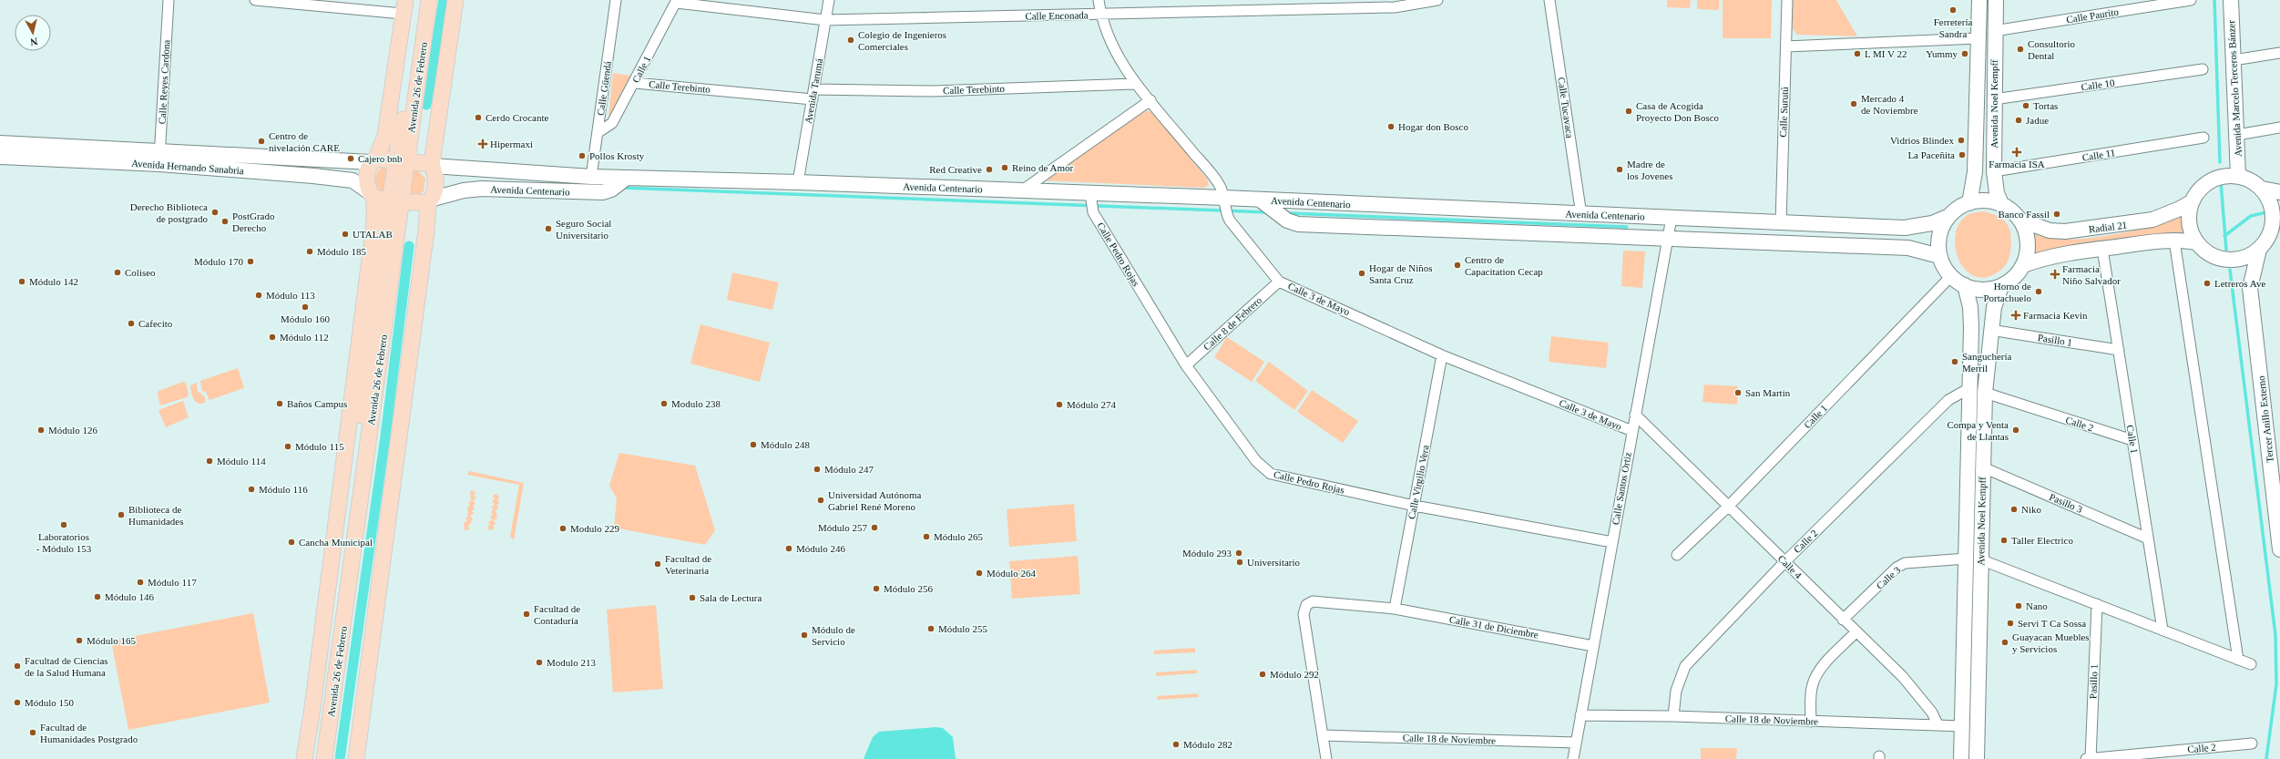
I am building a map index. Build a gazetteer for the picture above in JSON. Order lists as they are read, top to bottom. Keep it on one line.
{"streets":{"main road":["Avenida 26 de Febrero"],"street":["Calle Enconada","Calle Paurito","Calle 1","Calle Reyes Cardona","Calle 10","Calle Terebinto","Calle Güendá","Avenida Marcelo Terceros Bánzer","Avenida Tarumá","Avenida Noel Kempff","Calle Tucavaca","Calle Surutú","Calle 11","Avenida Hernando Sanabria","Avenida Centenario","Radial 21","Calle Pedro Rojas","Calle 3 de Mayo","Calle 8 de Febrero","Pasillo 1","Tercer Anillo Externo","Calle 2","Calle Virgilio Vera","Calle Santos Ortiz","Pasillo 3","Calle 4","Calle 3","Calle 31 de Diciembre","Calle 18 de Noviembre"]},"crossings":[["Calle Enconada","Calle 1"],["Calle Enconada","Avenida Tarumá"],["Calle Enconada","Calle 3 de Mayo"],["Calle Paurito","Avenida Noel Kempff"],["Calle 1","Calle Terebinto"],["Calle 1","Calle Güendá"],["Calle 1","Avenida Noel Kempff"],["Calle 1","Avenida Centenario"],["Calle 1","Radial 21"],["Calle 1","Pasillo 1"],["Calle 1","Calle 2"],["Calle 1","Pasillo 3"],["Calle 1","Calle 4"],["Calle Reyes Cardona","Avenida Hernando Sanabria"],["Calle 10","Avenida Noel Kempff"],["Calle Terebinto","Avenida Tarumá"],["Calle Terebinto","Calle 3 de Mayo"],["Avenida 26 de Febrero","Avenida Hernando Sanabria"],["Calle Güendá","Avenida Centenario"],["Avenida Marcelo Terceros Bánzer","Radial 21"],["Avenida Marcelo Terceros Bánzer","Tercer Anillo Externo"],["Avenida Tarumá","Avenida Centenario"],["Avenida Noel Kempff","Calle 11"],["Avenida Noel Kempff","Avenida Centenario"],["Avenida Noel Kempff","Radial 21"],["Avenida Noel Kempff","Pasillo 1"],["Avenida Noel Kempff","Calle 2"],["Avenida Noel Kempff","Pasillo 3"],["Avenida Noel Kempff","Calle 3"],["Avenida Noel Kempff","Calle 18 de Noviembre"],["Calle Tucavaca","Avenida Centenario"],["Calle Surutú","Avenida Centenario"],["Avenida Centenario","Radial 21"],["Avenida Centenario","Calle Pedro Rojas"],["Avenida Centenario","Calle 3 de Mayo"],["Avenida Centenario","Calle Santos Ortiz"],["Radial 21","Tercer Anillo Externo"],["Calle Pedro Rojas","Calle 8 de Febrero"],["Calle Pedro Rojas","Calle Virgilio Vera"],["Calle Pedro Rojas","Calle Santos Ortiz"],["Calle 3 de Mayo","Calle 8 de Febrero"],["Calle 3 de Mayo","Calle Virgilio Vera"],["Calle 3 de Mayo","Calle Santos Ortiz"],["Pasillo 1","Calle 2"],["Calle 2","Calle 4"],["Calle 2","Calle 18 de Noviembre"],["Calle Virgilio Vera","Calle 31 de Diciembre"],["Calle Santos Ortiz","Calle 4"],["Calle Santos Ortiz","Calle 31 de Diciembre"],["Calle Santos Ortiz","Calle 18 de Noviembre"],["Calle 4","Calle 3"],["Calle 4","Calle 18 de Noviembre"],["Calle 31 de Diciembre","Calle 18 de Noviembre"]],"places":{"other":["Ferretería Sandra","Colegio de Ingenieros Comerciales","Consultorio Dental","L MI V 22","Yummy","Mercado 4 de Noviembre","Tortas","Casa de Acogida Proyecto Don Bosco","Cerdo Crocante","Jadue","Hogar don Bosco","Vidrios Blindex","Centro de nivelación CARE","La Paceñita","Pollos Krosty","Cajero bnb","Reino de Amor","Red Creative","Madre de los Jovenes","Derecho Biblioteca de postgrado","Banco Fassil","PostGrado Derecho","Seguro Social Universitario","UTALAB","Módulo 185","Módulo 170","Centro de Capacitation Cecap","Coliseo","Hogar de Niños Santa Cruz","Módulo 142","Letreros Ave","Horno de Portachuelo","Módulo 113","Módulo 160","Cafecito","Módulo 112","Sanguchería Merril","San Martin","Baños Campus","Modulo 238","Módulo 274","Módulo 126","Compa y Venta de Llantas","Módulo 248","Módulo 115","Módulo 114","Módulo 247","Módulo 116","Universidad Autónoma Gabriel René Moreno","Niko","Biblioteca de Humanidades","Laboratorios - Módulo 153","Módulo 257","Modulo 229","Módulo 265","Taller Electrico","Cancha Municipal","Módulo 246","Módulo 293","Universitario","Facultad de Veterinaria","Módulo 264","Módulo 117","Módulo 256","Módulo 146","Sala de Lectura","Nano","Facultad de Contaduría","Servi T Ca Sossa","Módulo 255","Módulo de Servicio","Módulo 165","Guayacan Muebles y Servicios","Modulo 213","Facultad de Ciencias de la Salud Humana","Módulo 292","Módulo 150","Facultad de Humanidades Postgrado","Módulo 282"],"health":["Hipermaxi","Farmacia ISA","Farmacia Niño Salvador","Farmacia Kevin"]},"north":"bottom"}
